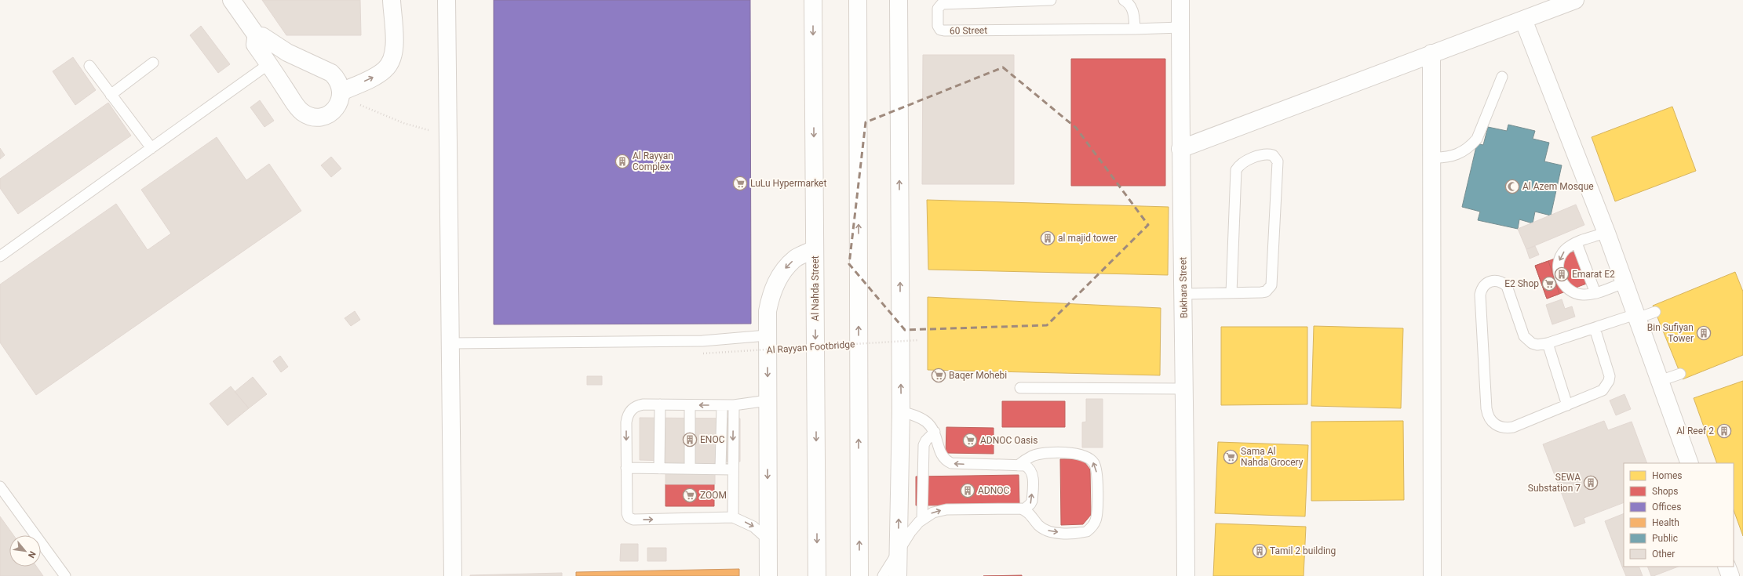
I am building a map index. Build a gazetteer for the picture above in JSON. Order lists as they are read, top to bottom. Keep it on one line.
{"streets":{"street":["Bukhara Street","Al Nahda Street"],"lane":["60 Street"],"path":["Al Rayyan Footbridge"]},"crossings":[["60 Street","Bukhara Street"]],"places":{"building":["Al Rayyan Complex","al majid tower","Emarat E2","Bin Sufiyan Tower","Al Reef 2","ENOC","SEWA Substation 7","ADNOC","Tamil 2 building"],"supermarket":["LuLu Hypermarket","E2 Shop","Baqer Mohebi","ADNOC Oasis","Sama Al Nahda Grocery","ZOOM"],"mosque":["Al Azem Mosque"]},"legend":["Homes","Shops","Offices","Health","Public","Other"],"north":"bottom right"}
